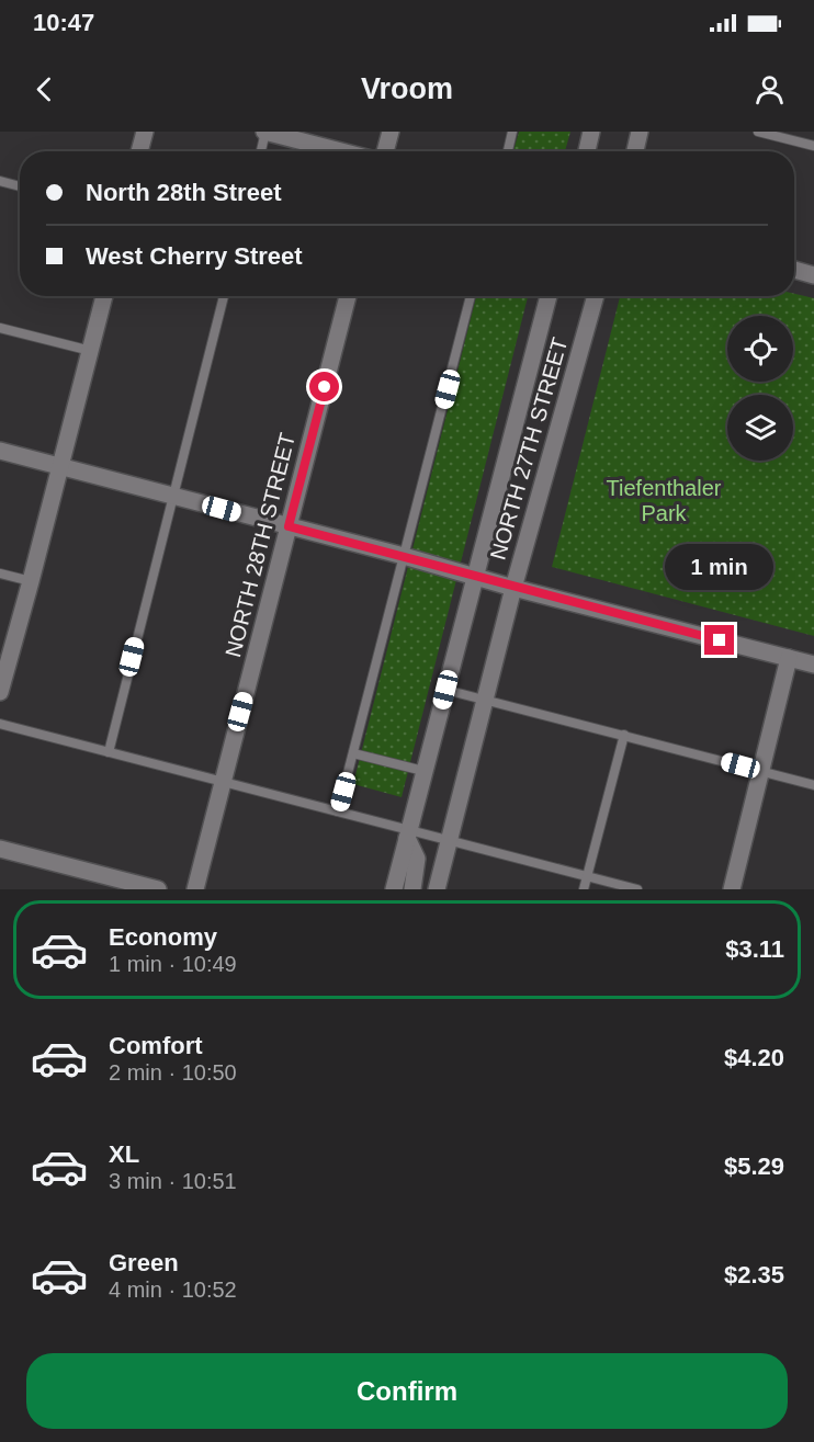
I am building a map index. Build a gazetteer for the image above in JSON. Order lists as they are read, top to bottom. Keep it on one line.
{"streets":{"street":["NORTH 27TH STREET","NORTH 28TH STREET"]},"parks":["Tiefenthaler Park"],"page":{"status":"10:47","header":"Vroom","banner":["North 28th Street","West Cherry Street"],"bubble":"1 min","list":[{"name":"Economy","note":"1 min · 10:49","value":"$3.11"},{"name":"Comfort","note":"2 min · 10:50","value":"$4.20"},{"name":"XL","note":"3 min · 10:51","value":"$5.29"},{"name":"Green","note":"4 min · 10:52","value":"$2.35"}],"buttons":"Confirm"}}
